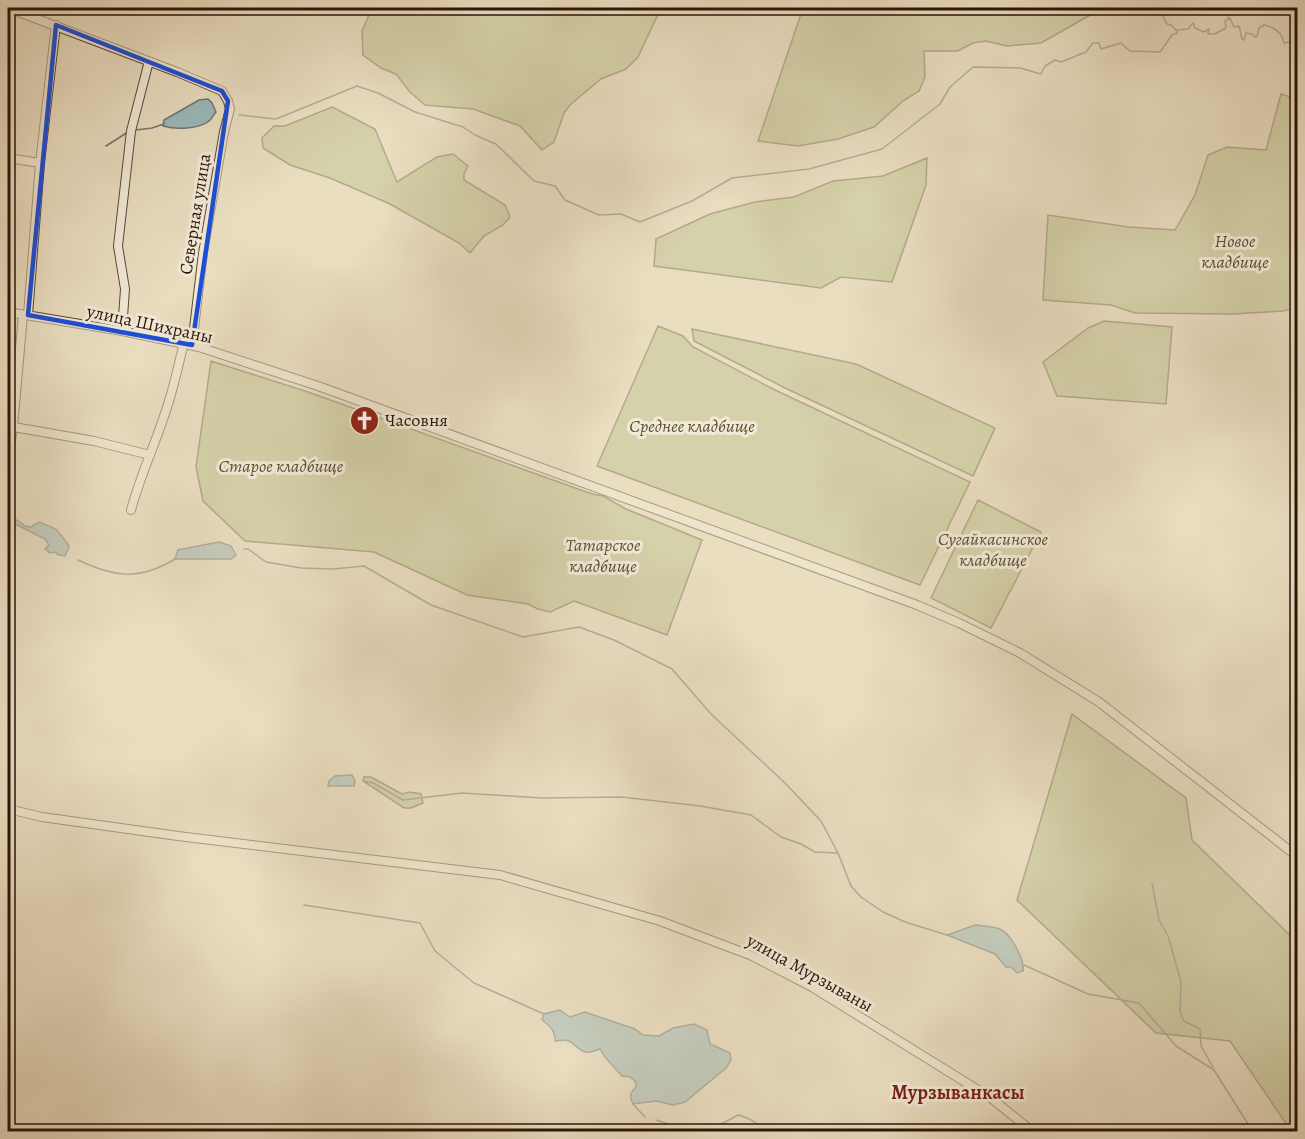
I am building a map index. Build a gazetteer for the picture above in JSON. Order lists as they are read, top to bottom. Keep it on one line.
{"streets":{"street":["Северная улица","улица Шихраны","улица Мурзываны"]},"crossings":[["Северная улица","улица Шихраны"]],"districts":["Мурзыванкасы"],"parks":["Новое кладбище","Среднее кладбище","Старое кладбище","Сугайкасинское кладбище","Татарское кладбище"],"places":{"church":["Часовня"]}}
